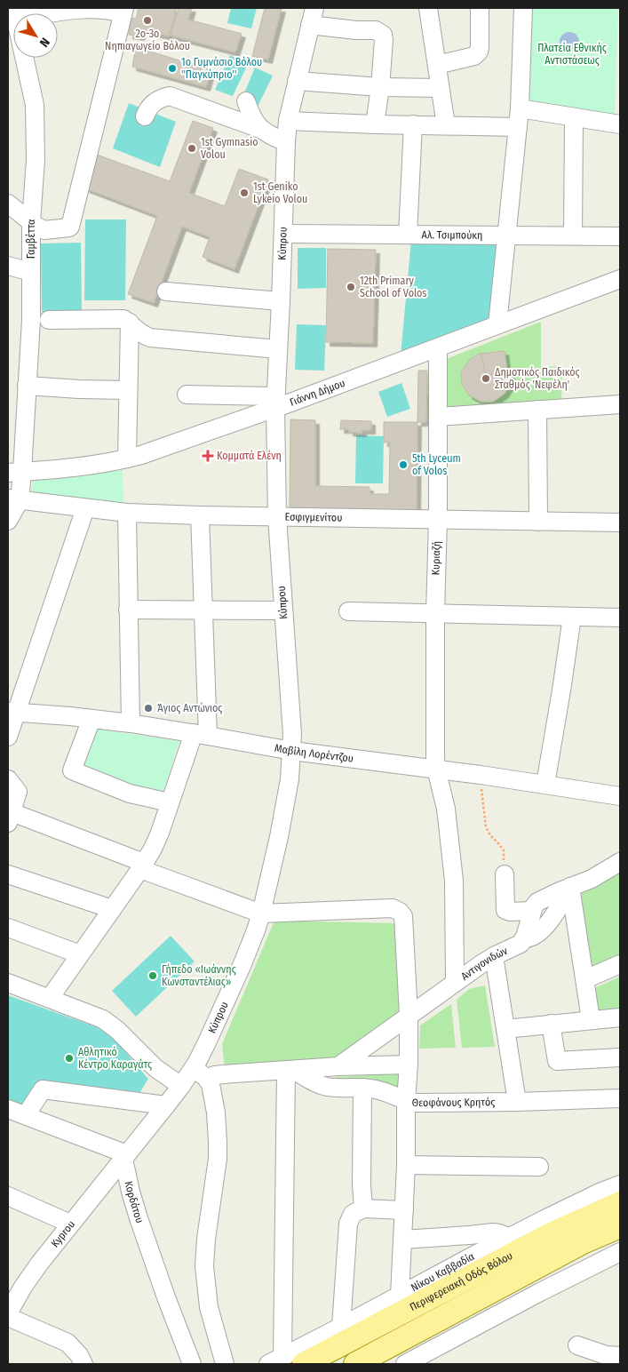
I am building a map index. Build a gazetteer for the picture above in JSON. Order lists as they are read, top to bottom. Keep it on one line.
{"streets":{"main road":["Περιφερειακή Οδός Βόλου"],"street":["Αλ. Τσιμπούκη","Γαμβέττα","Κύπρου","Γιάννη Δήμου","Εσφιγμενίτου","Κυριαζή","Μαβίλη Λορέντζου","Αντιγονιδών","Θεοφάνους Κρητός","Κορδάτου","Kyprou","Νίκου Καββαδία"]},"crossings":[["Αλ. Τσιμπούκη","Κύπρου"],["Γαμβέττα","Γιάννη Δήμου"],["Γαμβέττα","Εσφιγμενίτου"],["Κύπρου","Γιάννη Δήμου"],["Κύπρου","Εσφιγμενίτου"],["Κύπρου","Μαβίλη Λορέντζου"],["Κύπρου","Κορδάτου"],["Κύπρου","Kyprou"],["Γιάννη Δήμου","Κυριαζή"],["Εσφιγμενίτου","Κυριαζή"],["Κυριαζή","Μαβίλη Λορέντζου"],["Κυριαζή","Αντιγονιδών"],["Κορδάτου","Kyprou"]],"parks":["Πλατεία Εθνικής Αντιστάσεως"],"places":{"other":["2ο-3ο Νηπιαγωγείο Βόλου","1ο Γυμνάσιο Βόλου ''Παγκύπριο''","1st Gymnasio Volou","1st Geniko Lykeio Volou","12th Primary School of Volos","Δημοτικός Παιδικός Σταθμός 'Νεφέλη'","5th Lyceum of Volos","Άγιος Αντώνιος","Γήπεδο «Ιωάννης Κωνσταντέλιας»","Αθλητικό Κέντρο Καραγάτς"],"health":["Κομματά Ελένη"]},"north":"bottom right"}
